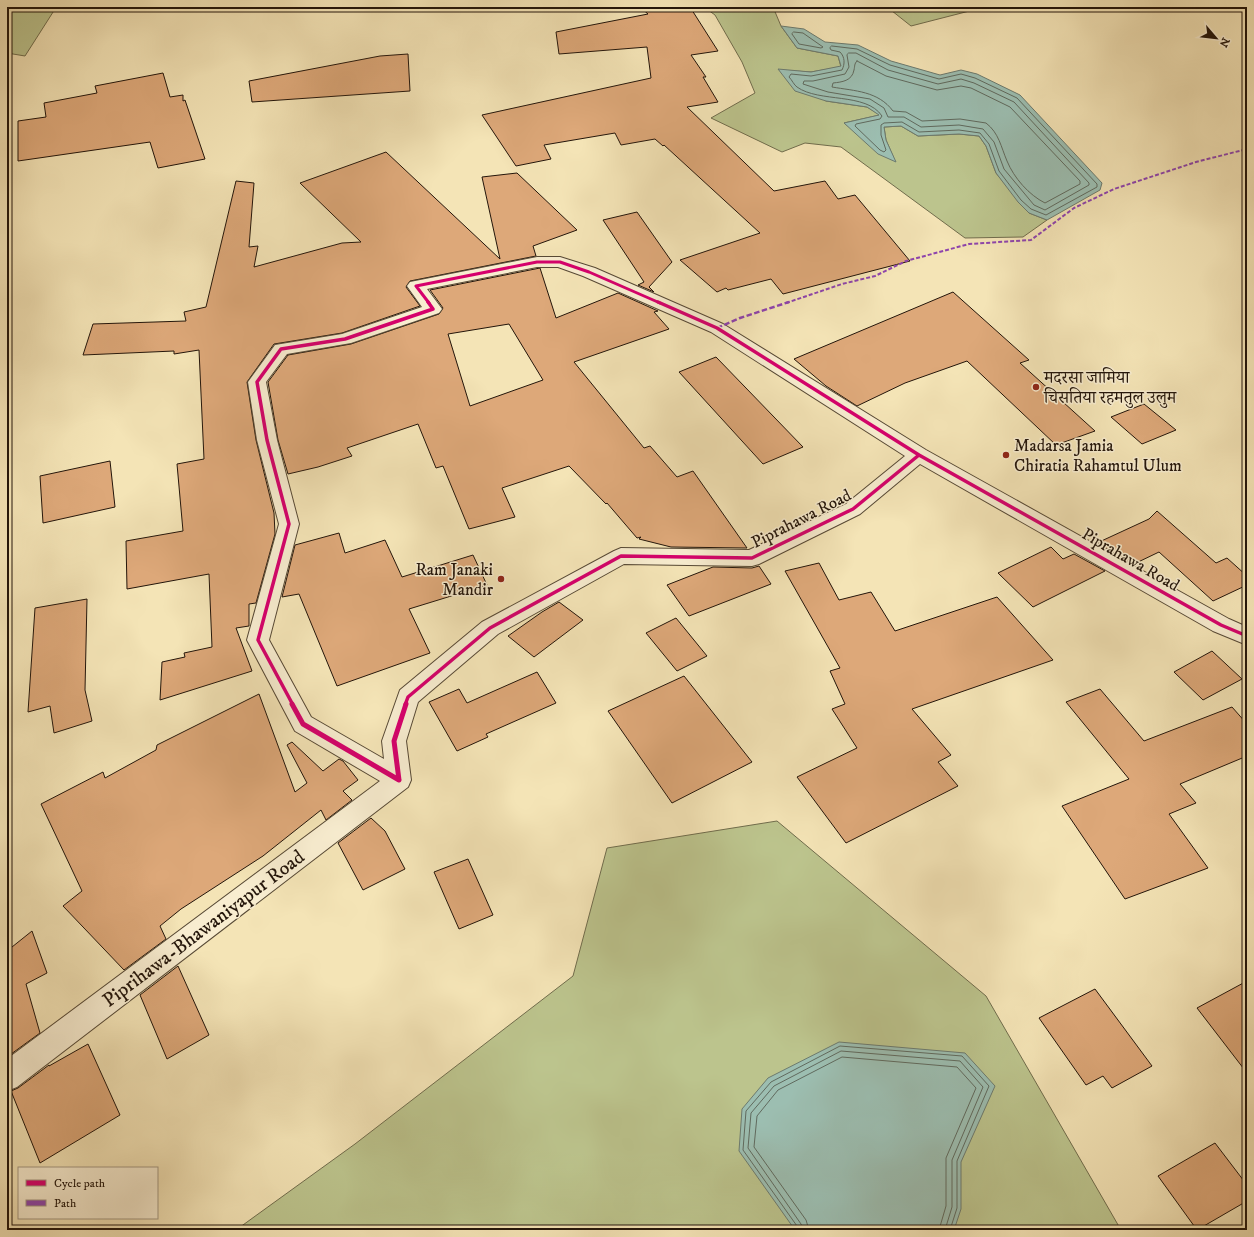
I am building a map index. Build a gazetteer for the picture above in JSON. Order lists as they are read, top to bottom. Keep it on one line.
{"streets":{"street":["Piprahawa Road","Piprihawa-Bhawaniyapur Road"]},"crossings":[["Piprahawa Road","Piprihawa-Bhawaniyapur Road"]],"places":["मदरसा जामिया चिसतिया रहमतुल उलुम","Madarsa Jamia Chiratia Rahamtul Ulum","Ram Janaki Mandir"],"legend":["Cycle path","Path"],"north":"bottom right"}
